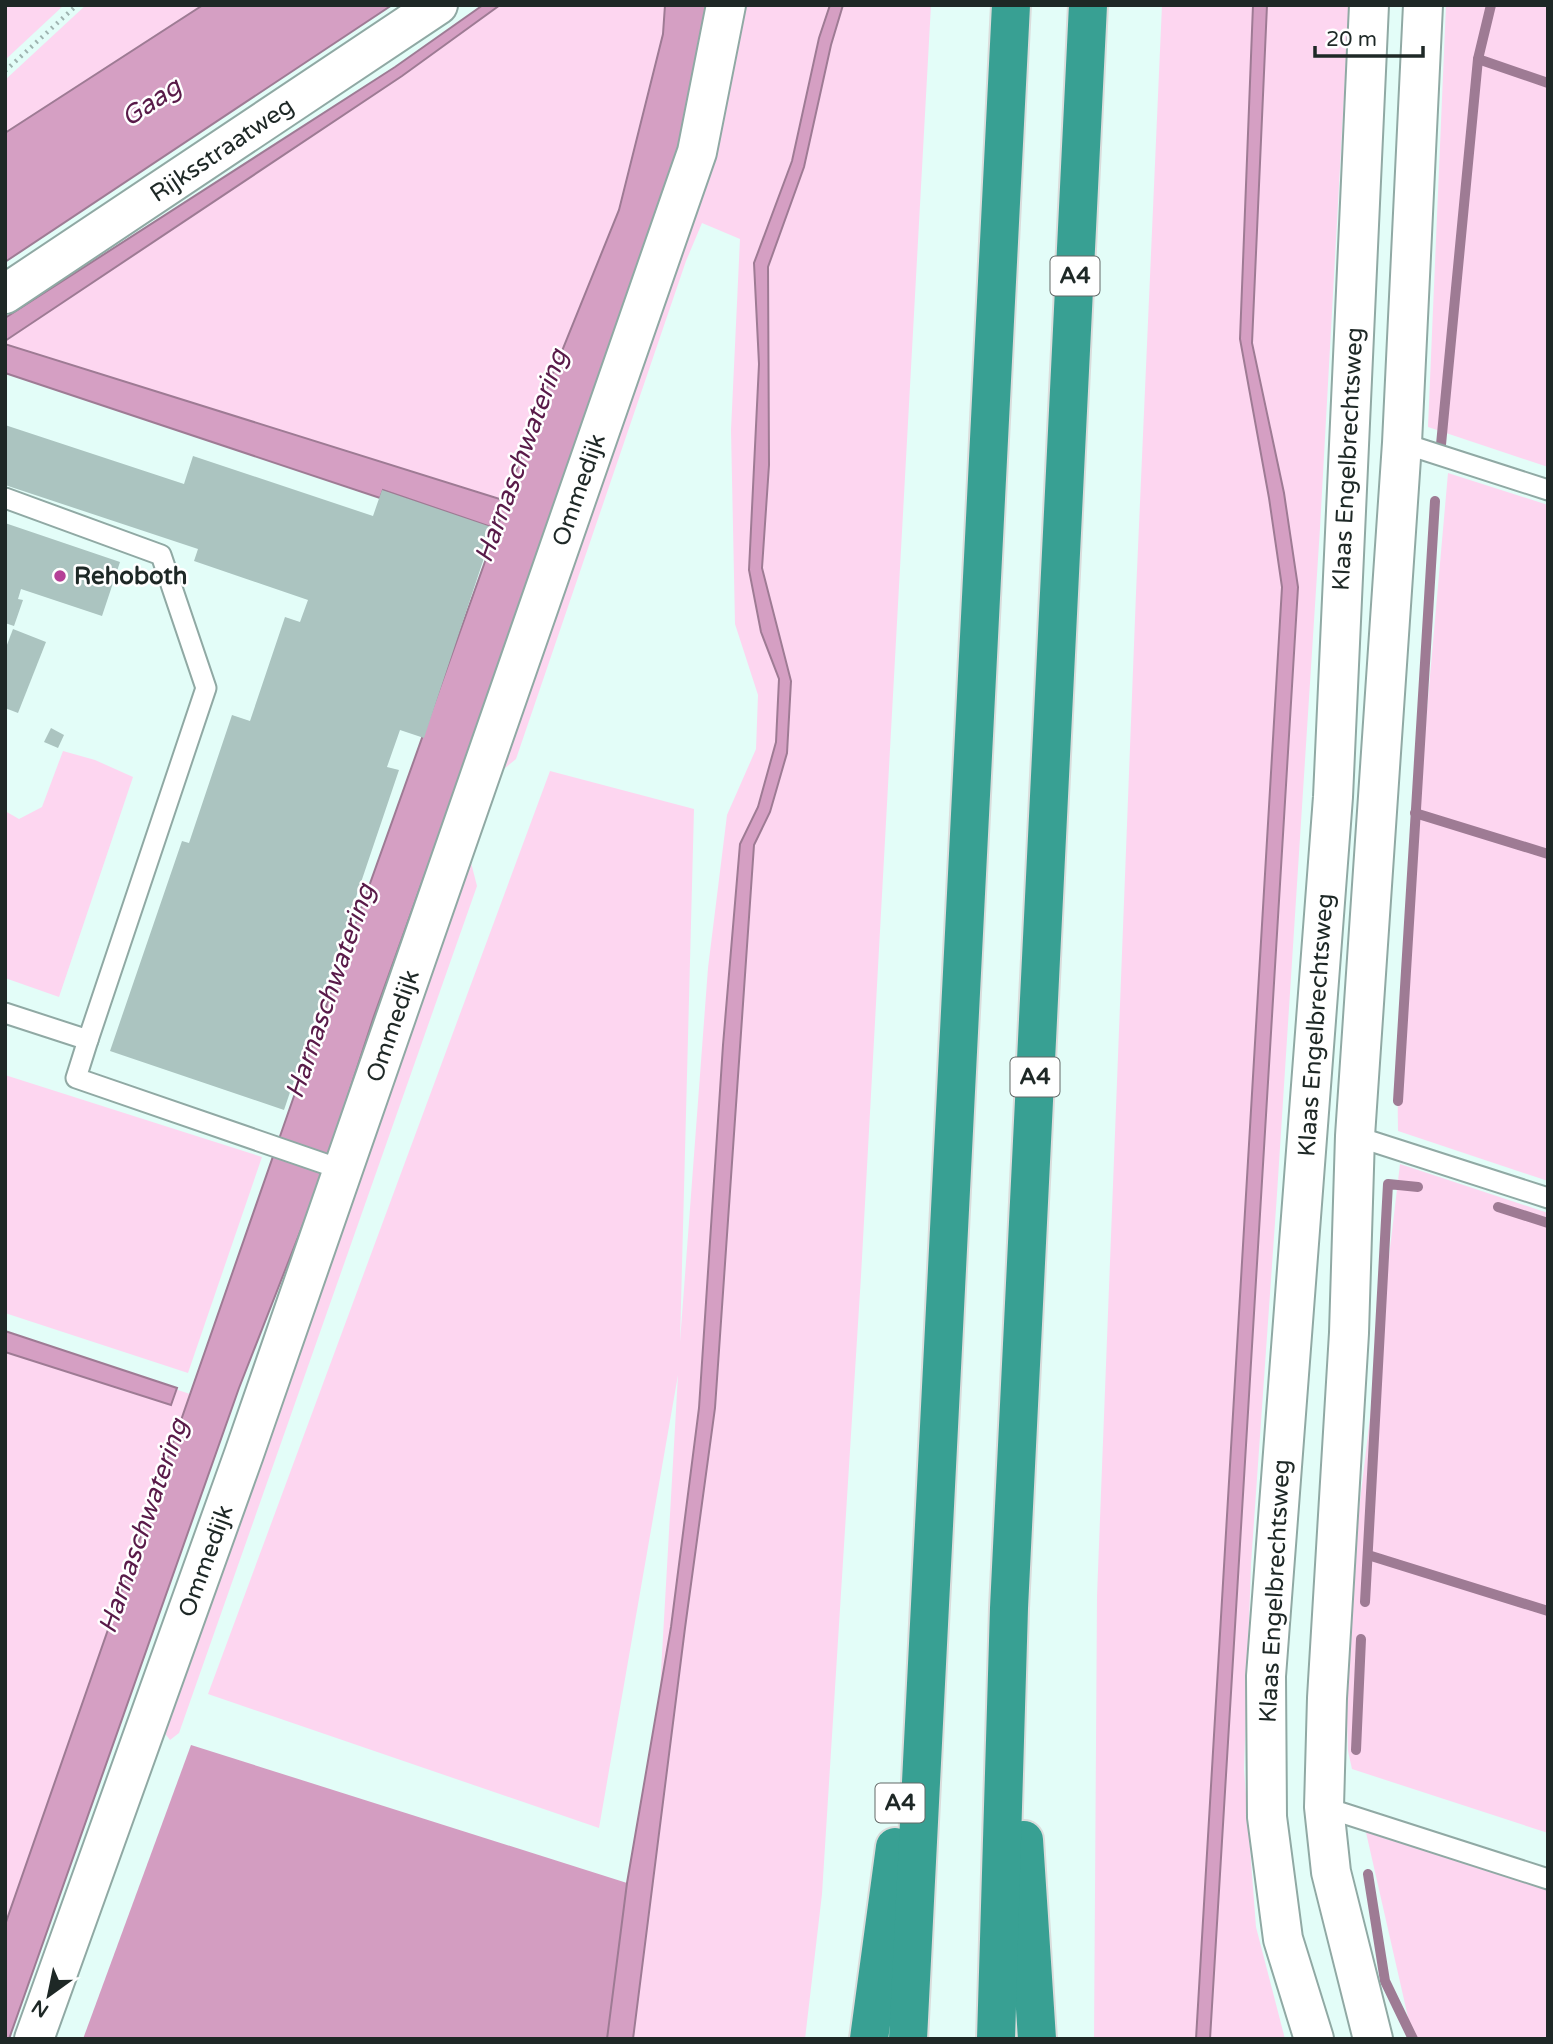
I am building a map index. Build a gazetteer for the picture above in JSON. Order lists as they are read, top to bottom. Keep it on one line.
{"streets":{"highway":["A4"],"street":["Rijksstraatweg","Klaas Engelbrechtsweg","Ommedijk"]},"water":["Gaag","Harnaschwatering"],"places":["Rehoboth"],"scale_bar":"20 m","north":"bottom left"}
